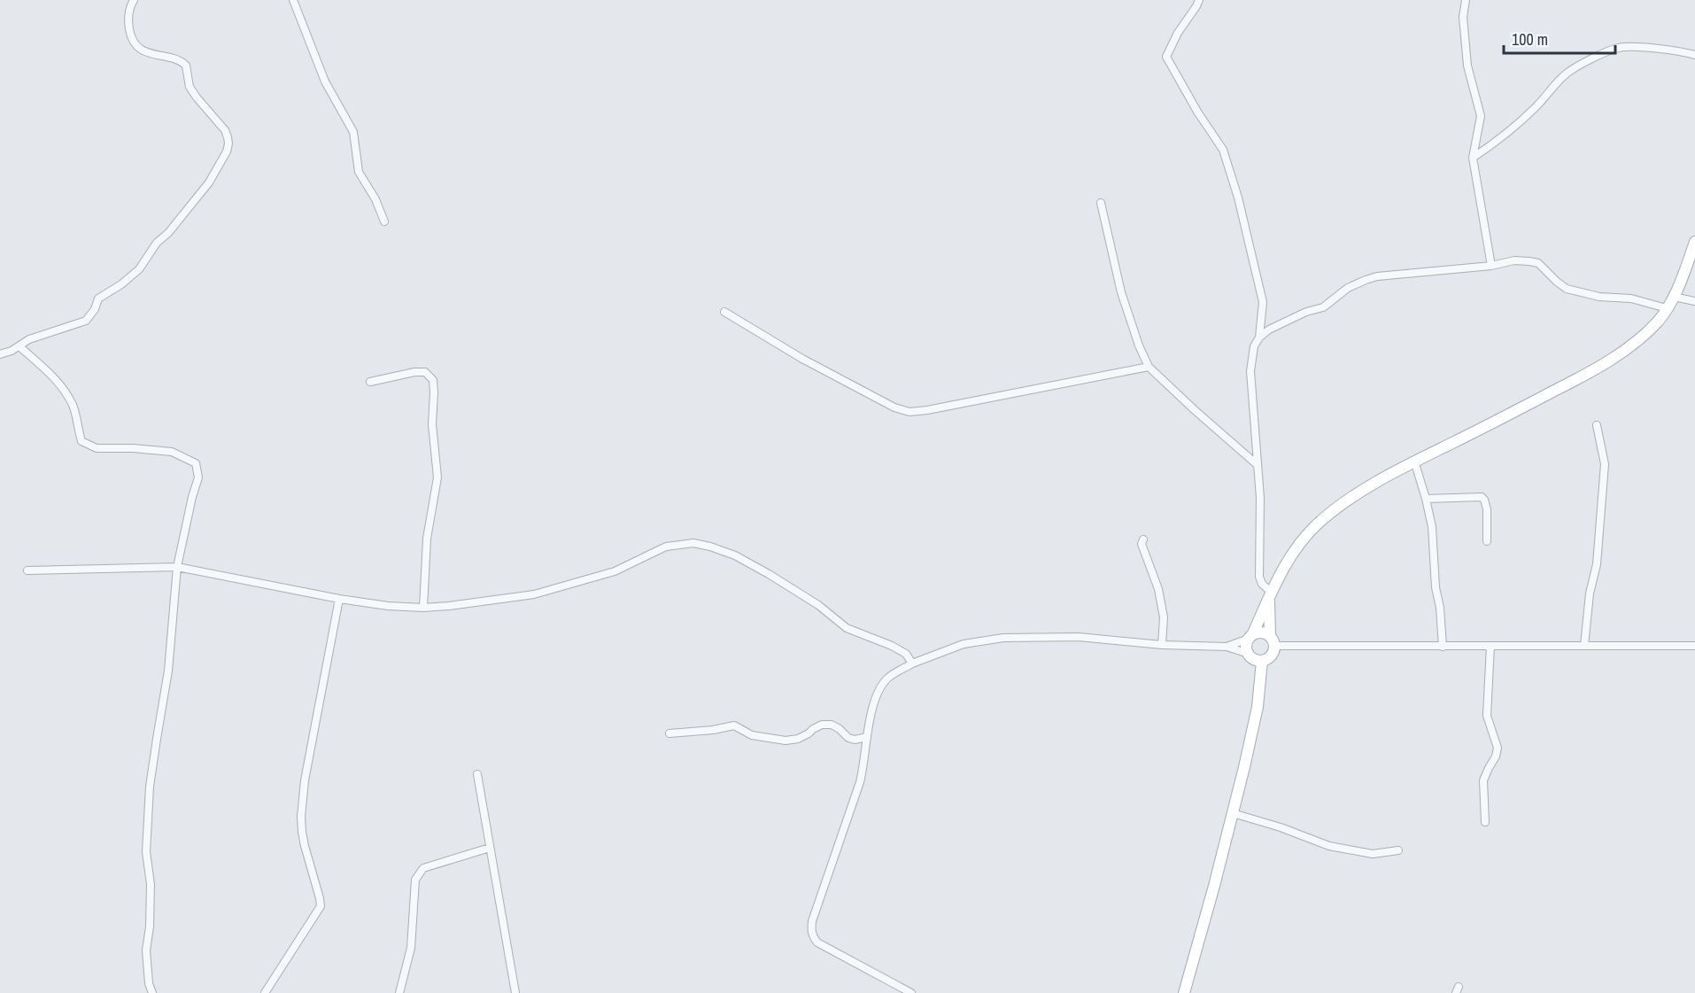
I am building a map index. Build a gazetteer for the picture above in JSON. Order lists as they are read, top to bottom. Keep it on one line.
{"scale_bar":"100 m"}
